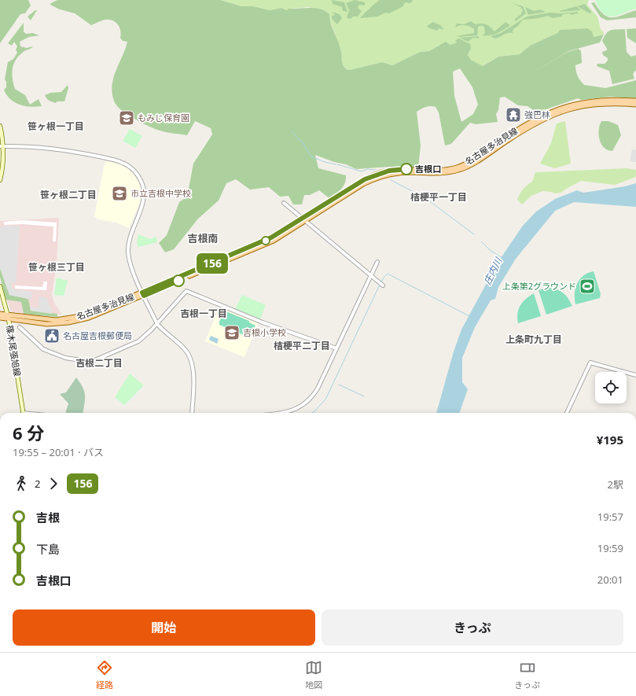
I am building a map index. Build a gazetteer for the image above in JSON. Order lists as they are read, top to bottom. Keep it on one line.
{"streets":{"main road":["名古屋多治見線","篠木尾張旭線"]},"crossings":[["名古屋多治見線","篠木尾張旭線"]],"districts":["笹ヶ根一丁目","笹ヶ根二丁目","桔梗平一丁目","吉根南","笹ヶ根三丁目","吉根一丁目","上条町九丁目","桔梗平二丁目","吉根二丁目"],"water":["庄内川"],"places":{"temple":["強巴林"],"school or university":["もみじ保育園","市立吉根中学校","吉根小学校"],"other":["吉根口"],"sports":["上条第2グラウンド"],"public building":["名古屋吉根郵便局"]},"lines":["bus line 156"],"page":{"on_map":"156","heading":["6 分","19:55 – 20:01 · バス","¥195"],"legs":["2","156","2駅"],"list":[{"name":"吉根","value":"19:57"},{"name":"下島","value":"19:59"},{"name":"吉根口","value":"20:01"}],"buttons":["開始","きっぷ"],"tabs":["経路","地図","きっぷ"]}}
